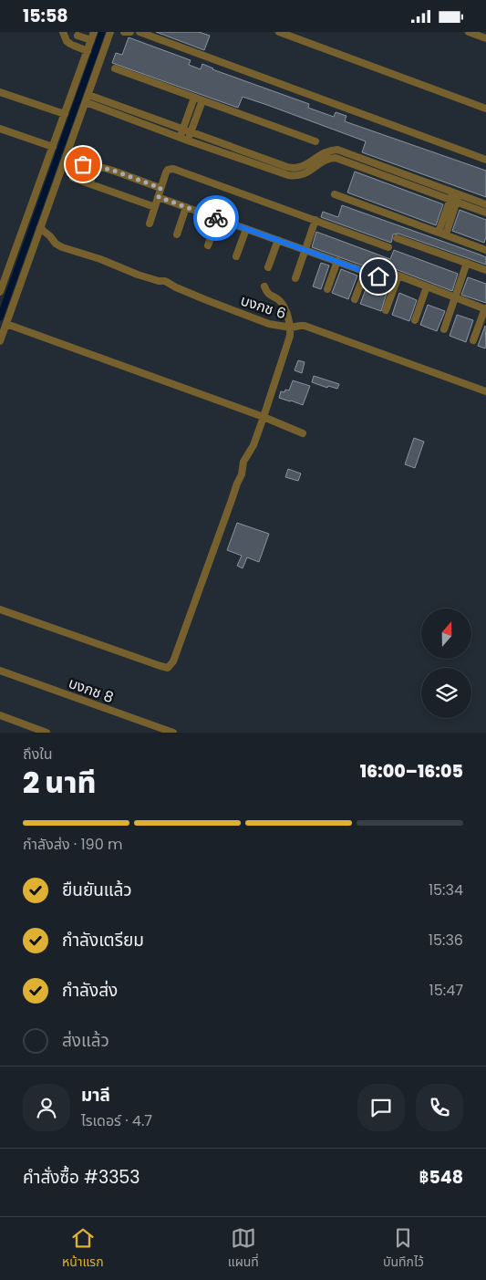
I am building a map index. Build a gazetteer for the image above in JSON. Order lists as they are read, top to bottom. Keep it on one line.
{"streets":{"street":["บงกช 6","บงกช 8"]},"north":"top","page":{"status":"15:58","heading":["2 นาที","ถึงใน","16:00–16:05"],"panel":["มาลี","ไรเดอร์ · 4.7","คำสั่งซื้อ #3353","฿548"],"bar":"กำลังส่ง · 190 m","list":[["ยืนยันแล้ว","15:34"],["กำลังเตรียม","15:36"],["กำลังส่ง","15:47"],"ส่งแล้ว"],"tabs":["หน้าแรก","แผนที่","บันทึกไว้"]}}
